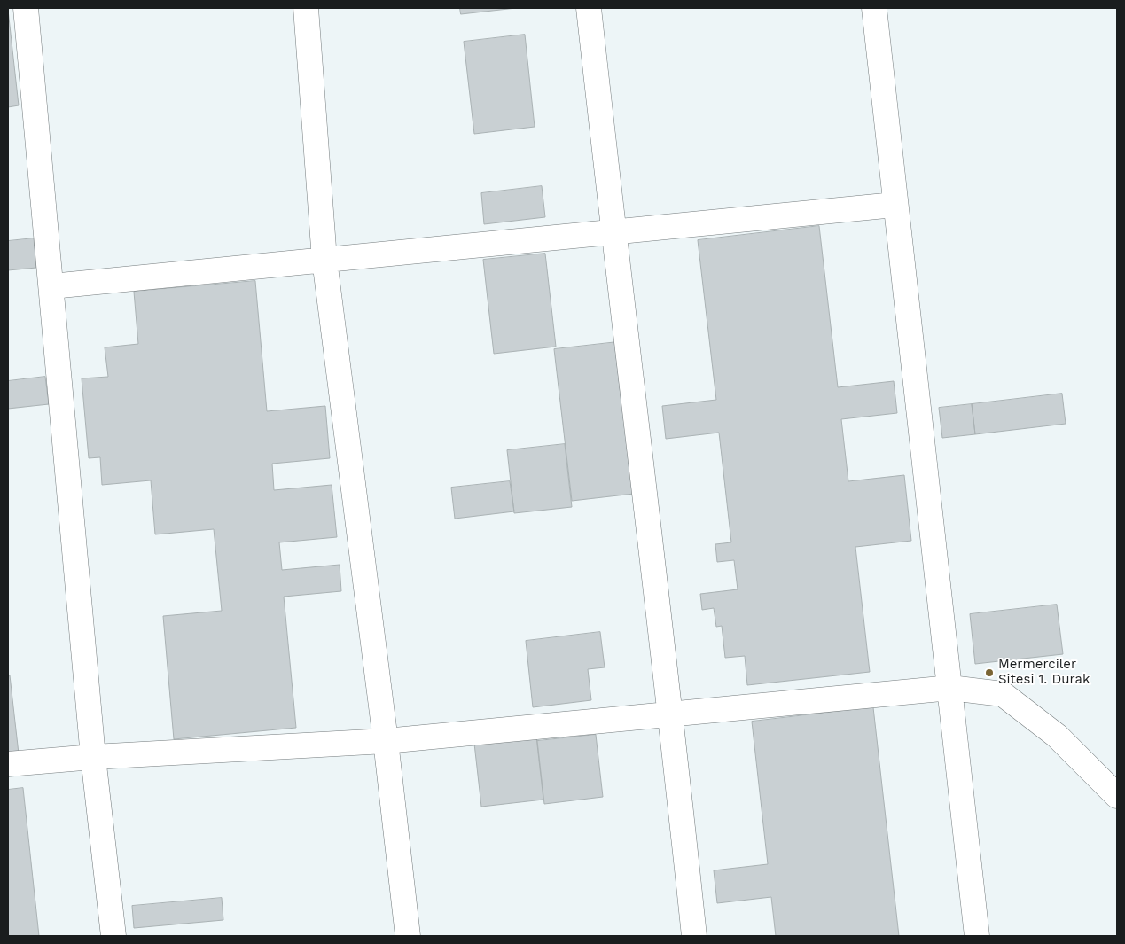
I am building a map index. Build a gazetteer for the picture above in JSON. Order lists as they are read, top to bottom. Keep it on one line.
{"places":["Mermerciler Sitesi 1. Durak"]}
